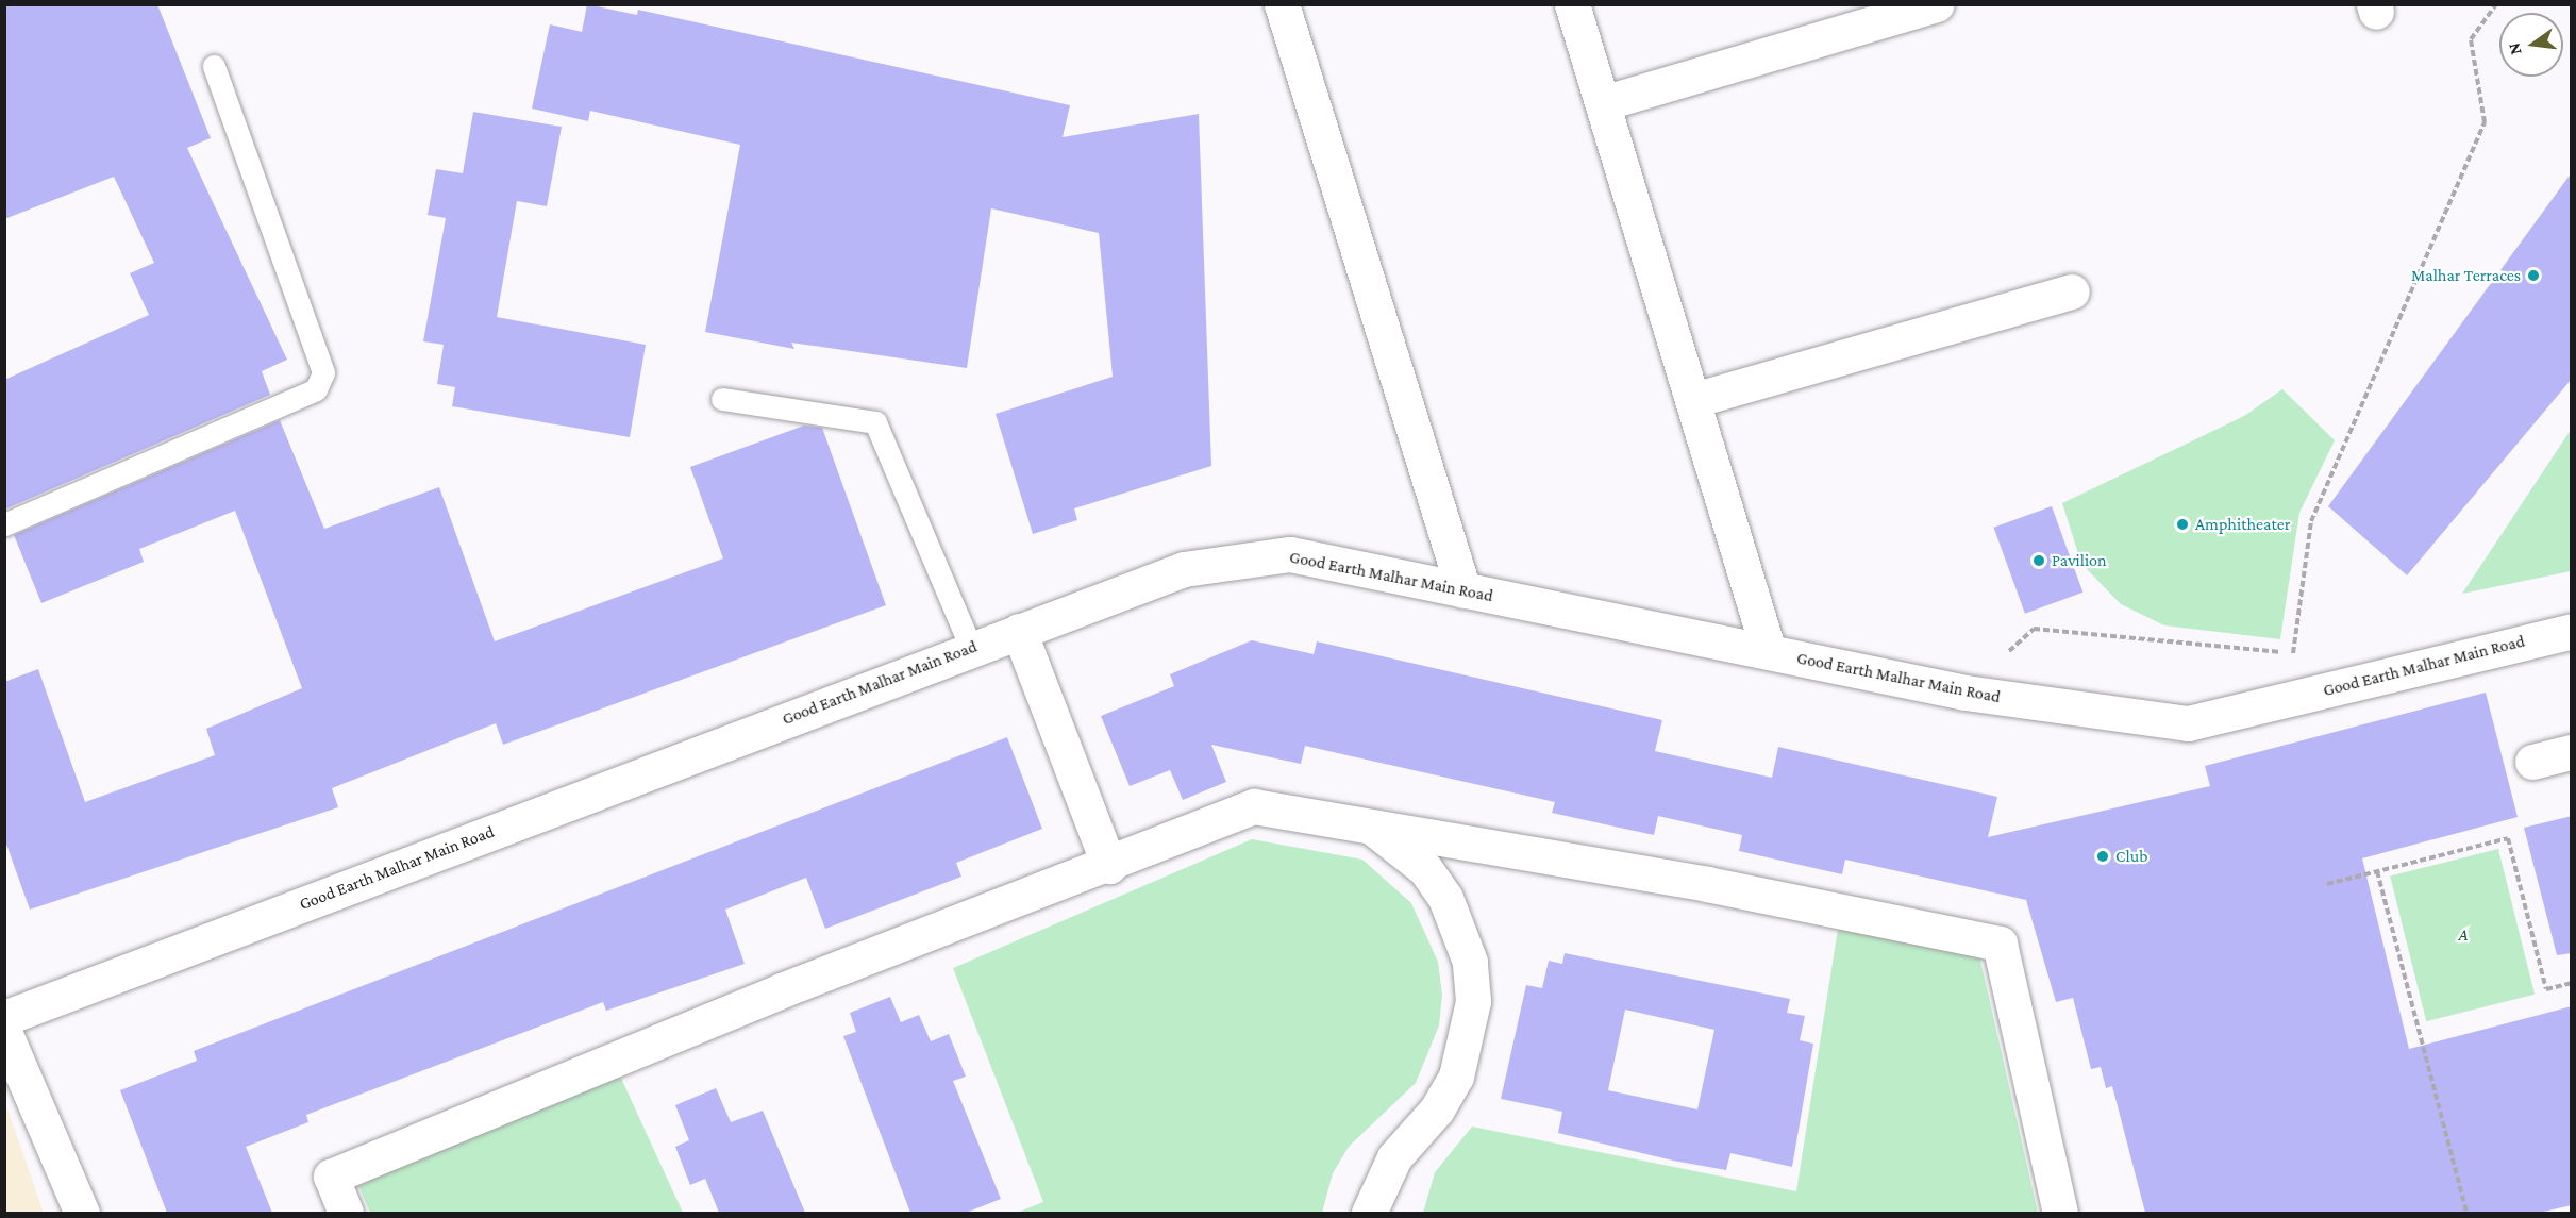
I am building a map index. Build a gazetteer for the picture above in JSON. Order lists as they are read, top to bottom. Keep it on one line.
{"streets":{"street":["Good Earth Malhar Main Road"]},"parks":["A"],"places":["Malhar Terraces","Amphitheater","Pavilion","Club"],"north":"left"}
